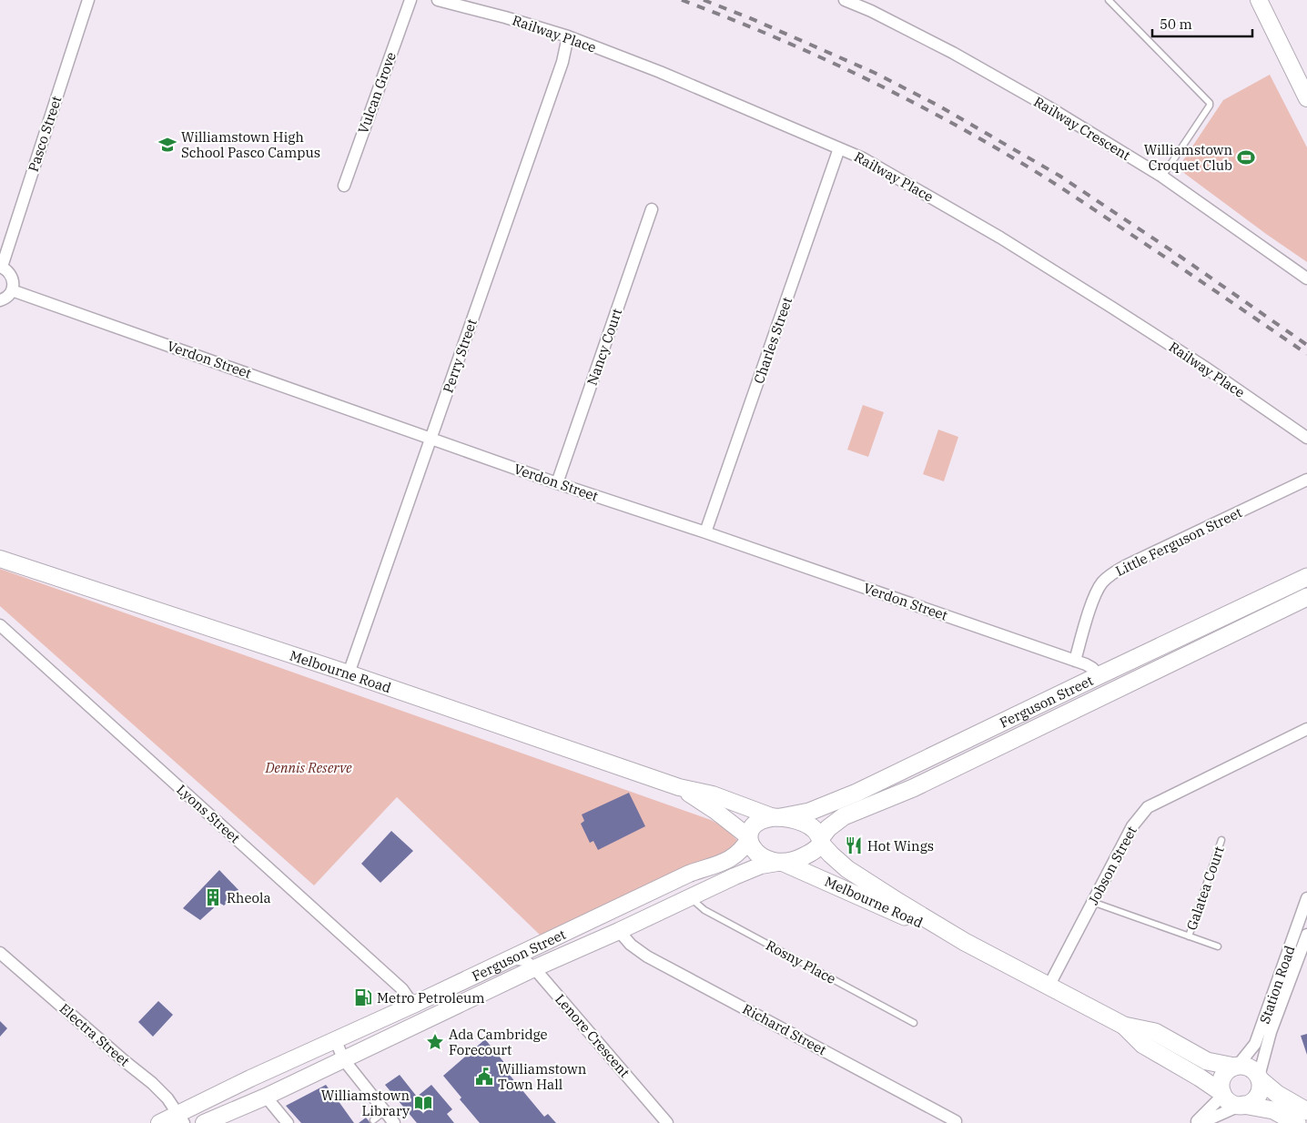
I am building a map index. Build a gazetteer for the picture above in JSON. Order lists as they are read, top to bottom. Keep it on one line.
{"streets":{"main road":["Melbourne Road","Ferguson Street"],"street":["Railway Place","Vulcan Grove","Railway Crescent","Pasco Street","Charles Street","Nancy Court","Perry Street","Verdon Street","Little Ferguson Street","Lyons Street","Jobson Street","Station Road","Richard Street","Electra Street","Lenore Crescent"],"lane":["Galatea Court","Rosny Place"]},"crossings":[["Railway Place","Charles Street"],["Railway Place","Perry Street"],["Charles Street","Verdon Street"],["Nancy Court","Verdon Street"],["Perry Street","Verdon Street"],["Perry Street","Melbourne Road"],["Verdon Street","Little Ferguson Street"],["Verdon Street","Ferguson Street"],["Melbourne Road","Ferguson Street"],["Melbourne Road","Jobson Street"],["Melbourne Road","Station Road"],["Ferguson Street","Lyons Street"],["Ferguson Street","Rosny Place"],["Ferguson Street","Richard Street"],["Ferguson Street","Electra Street"],["Ferguson Street","Lenore Crescent"],["Jobson Street","Galatea Court"]],"parks":["Dennis Reserve"],"places":{"school or university":["Williamstown High School Pasco Campus"],"sports":["Williamstown Croquet Club"],"restaurant":["Hot Wings"],"building":["Rheola"],"fuel station":["Metro Petroleum"],"place":["Ada Cambridge Forecourt"],"public building":["Williamstown Town Hall"],"library":["Williamstown Library"]},"scale_bar":"50 m"}
